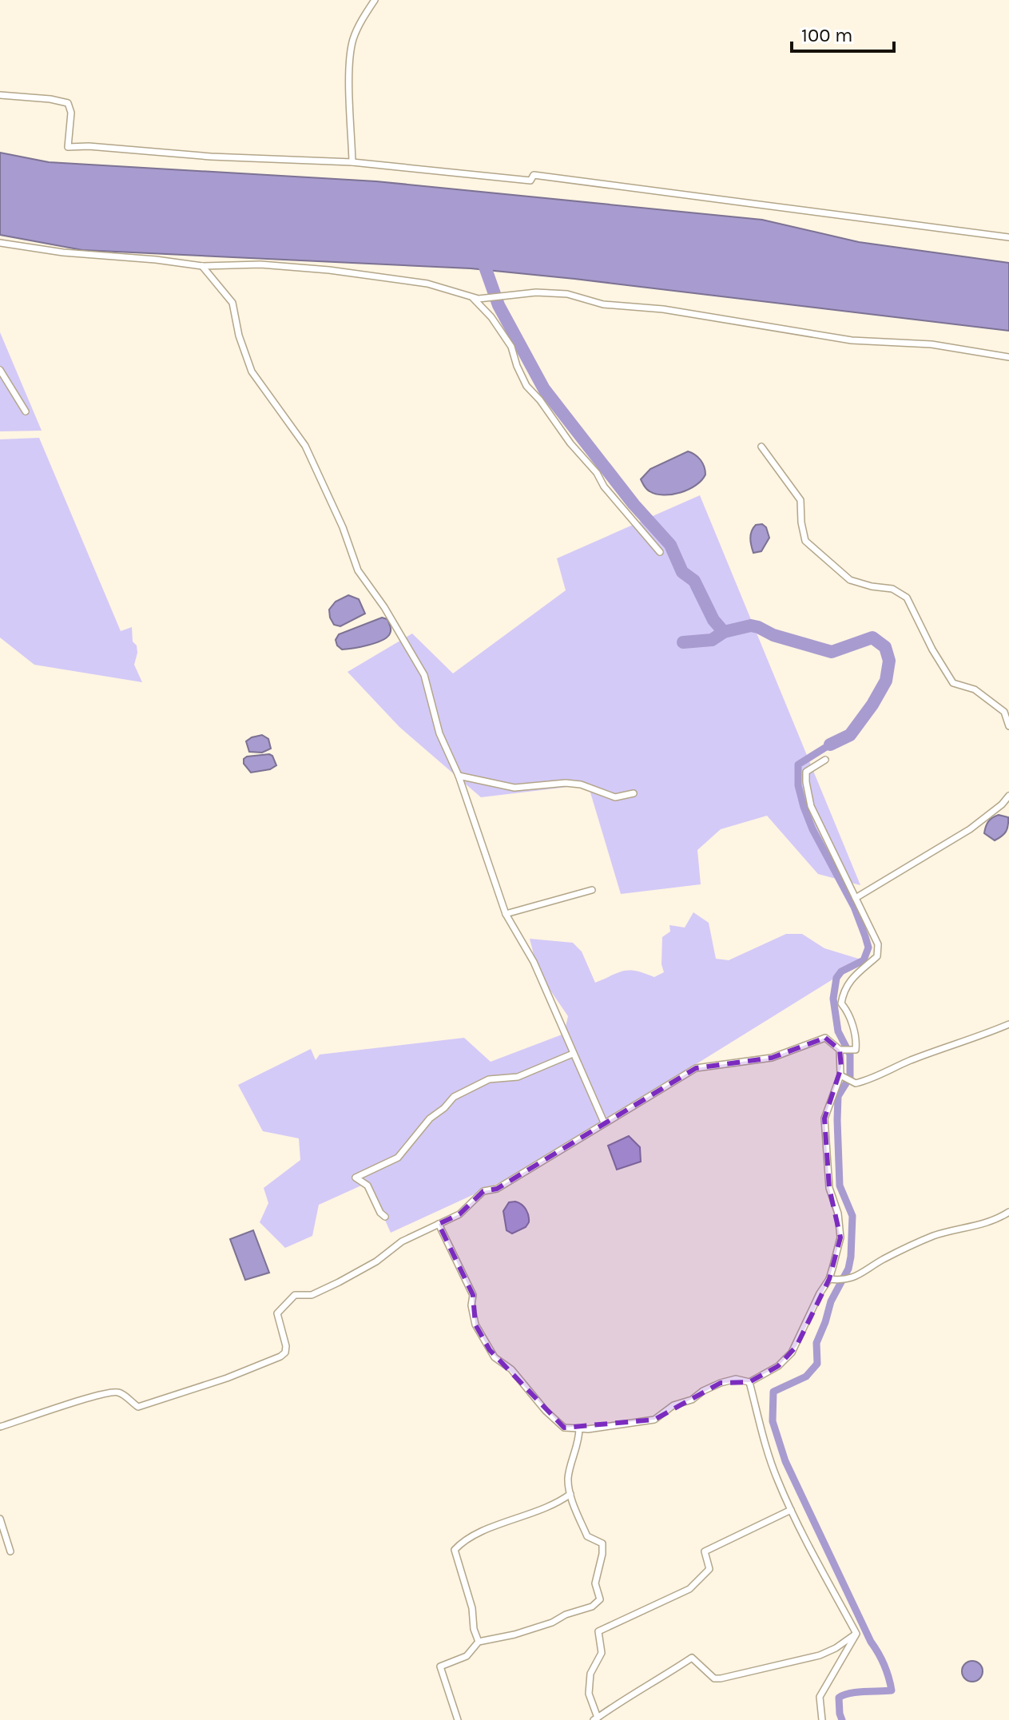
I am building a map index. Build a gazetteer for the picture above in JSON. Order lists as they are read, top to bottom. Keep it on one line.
{"scale_bar":"100 m"}
